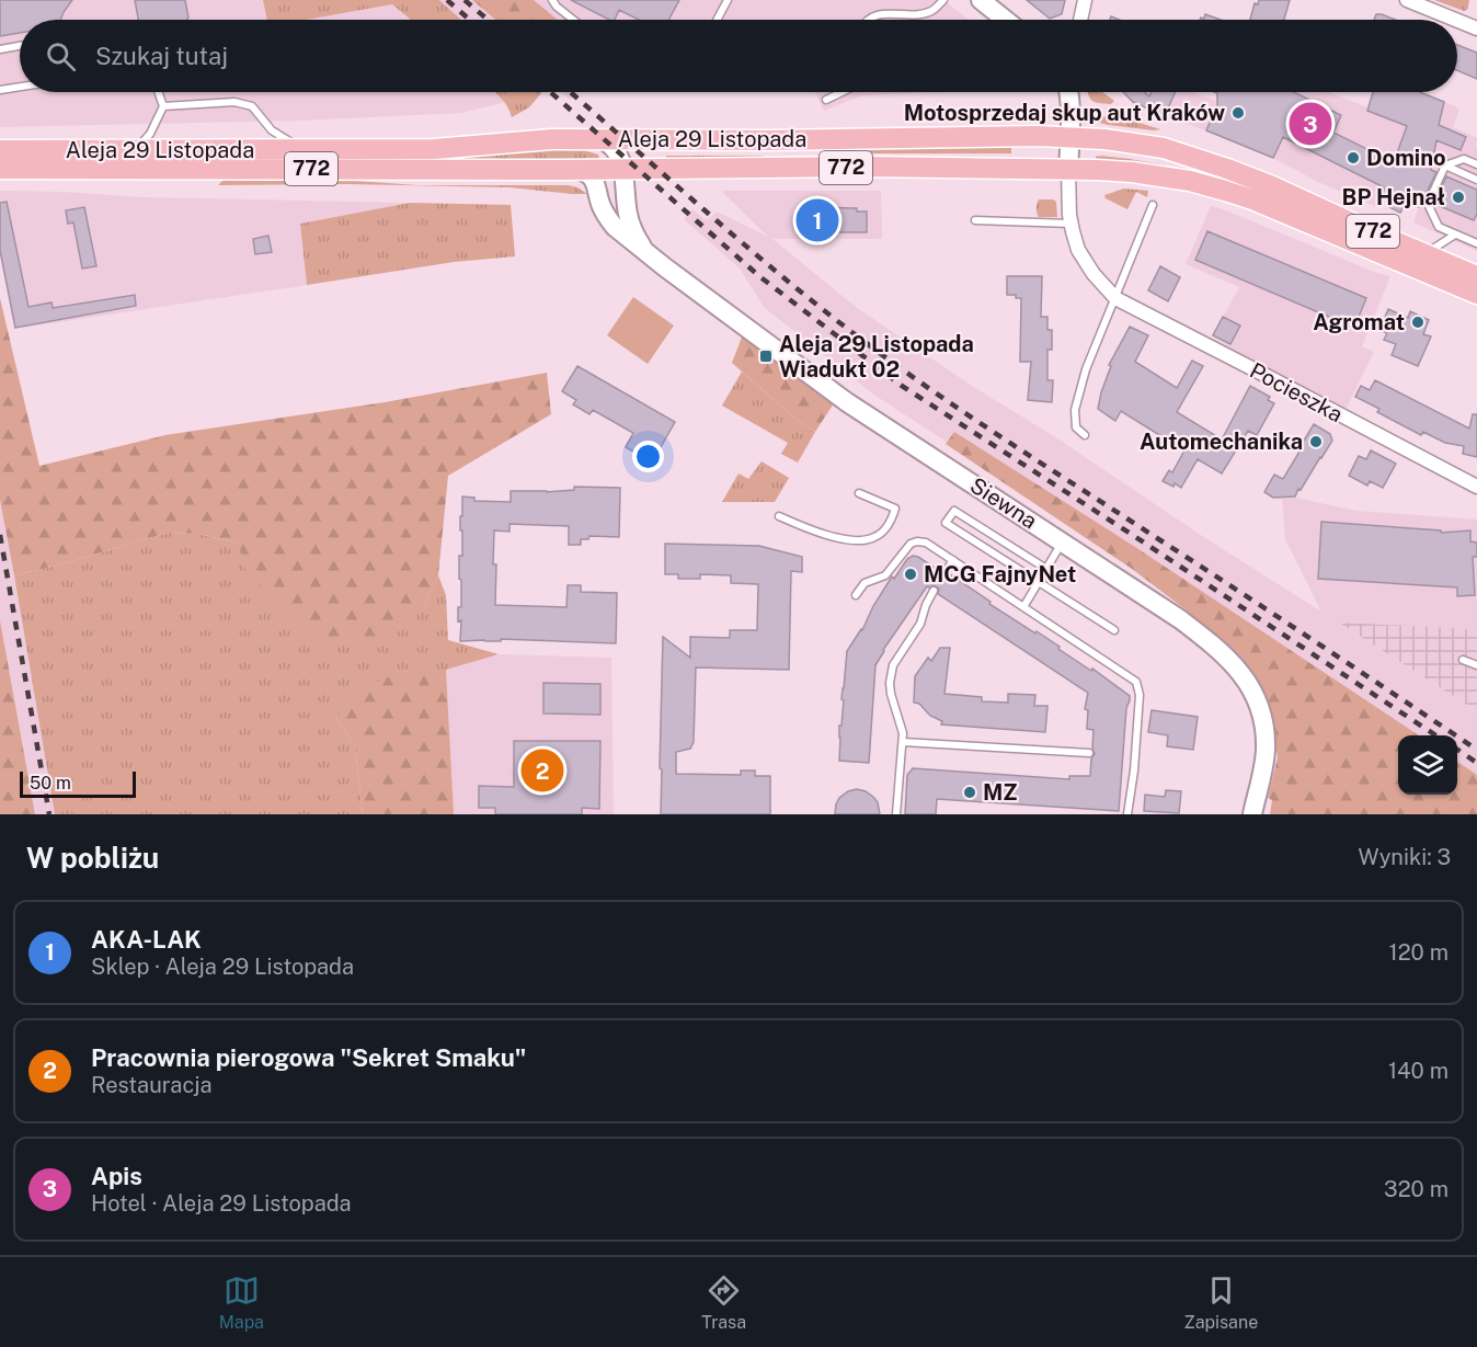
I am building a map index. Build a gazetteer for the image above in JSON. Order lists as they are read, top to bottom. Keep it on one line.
{"streets":{"main road":["Aleja 29 Listopada","772"],"street":["Pocieszka","Siewna"]},"crossings":[["Aleja 29 Listopada","Siewna"]],"places":{"other":["Motosprzedaj skup aut Kraków","Domino","BP Hejnał","Agromat","Automechanika","MCG FajnyNet","MZ"],"transit":["Aleja 29 Listopada Wiadukt 02"]},"scale_bar":"50 m","page":{"search":"Szukaj tutaj","pins":["3","1","2"],"scale":"50 m","heading":["W pobliżu","Wyniki: 3"],"list":[{"mark":"1","name":"AKA-LAK","note":"Sklep · Aleja 29 Listopada","value":"120 m"},{"mark":"2","name":"Pracownia pierogowa \"Sekret Smaku\"","note":"Restauracja","value":"140 m"},{"mark":"3","name":"Apis","note":"Hotel · Aleja 29 Listopada","value":"320 m"}],"nav":["Mapa","Trasa","Zapisane"]}}
